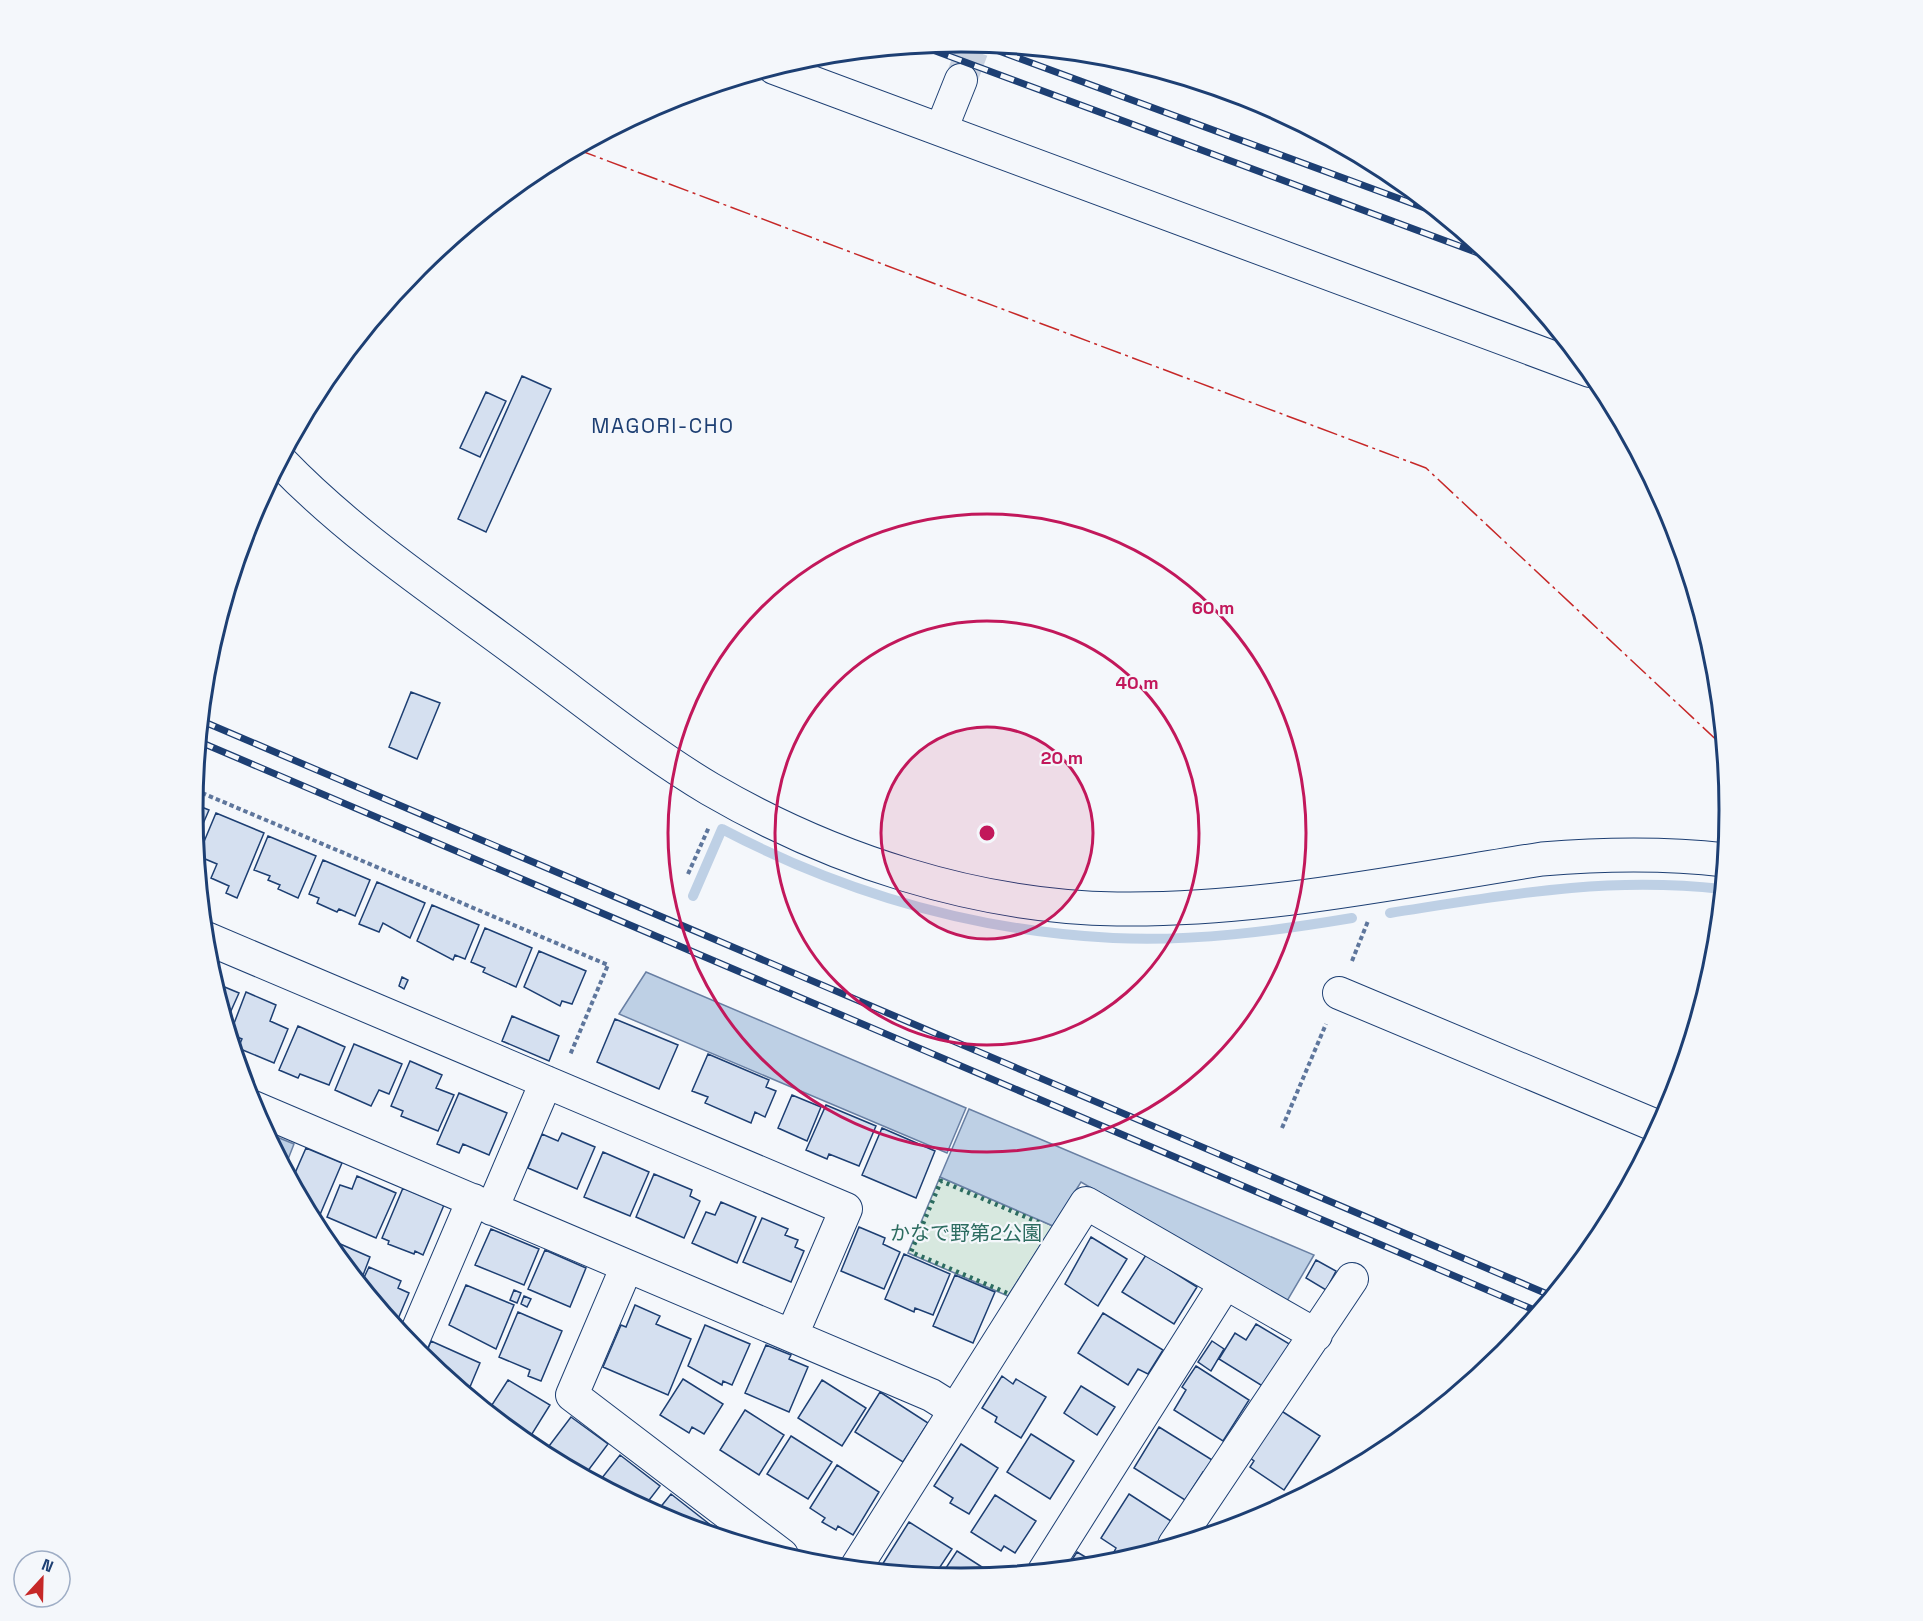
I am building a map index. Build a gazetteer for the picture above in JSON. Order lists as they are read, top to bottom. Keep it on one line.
{"districts":["MAGORI-CHO"],"parks":["かなで野第2公園"],"north":"top","rings":["60 m","40 m","20 m"]}
